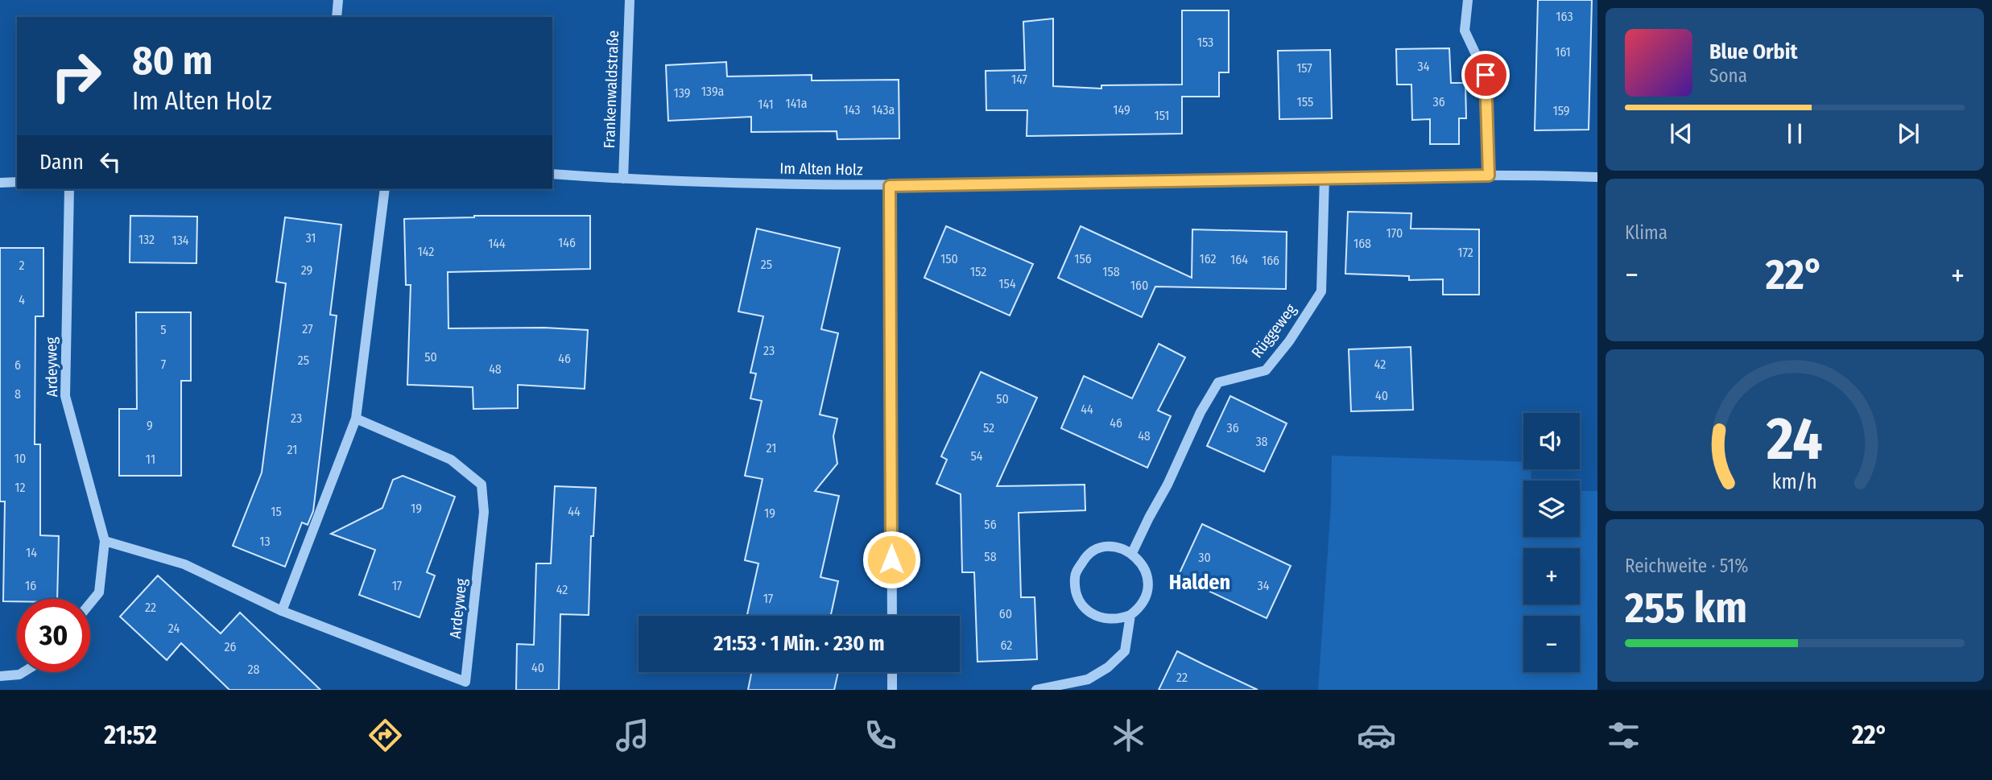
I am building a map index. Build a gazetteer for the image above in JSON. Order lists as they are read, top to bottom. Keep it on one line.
{"streets":{"street":["Frankenwaldstraße","Im Alten Holz","Rüggeweg","Ardeyweg"]},"crossings":[["Frankenwaldstraße","Im Alten Holz"],["Im Alten Holz","Rüggeweg"]],"districts":["Halden"],"house_numbers":["163","153","161","34","157","147","139a","139","155","36","141a","141","143","143a","149","159","151","170","31","132","134","146","144","168","142","172","150","156","162","164","166","25","2","29","152","158","154","160","4","27","5","23","50","46","25","7","42","6","48","8","40","50","44","23","46","9","52","36","48","38","21","21","54","10","11","12","19","15","44","19","56","13","14","58","30","16","17","34","42","17","22","60","24","62","26","40","28","22"],"page":{"turn":["80 m","Im Alten Holz"],"song":["Blue Orbit","Sona"],"then":"Dann","tile":["Klima",["Reichweite · 51%","255 km"]],"heat":["−","22°","+"],"map_buttons":["+","−"],"limit":"30","trip":"21:53 · 1 Min. · 230 m","tabs":["21:52","22°"],"gauge":["24","km/h"]}}
